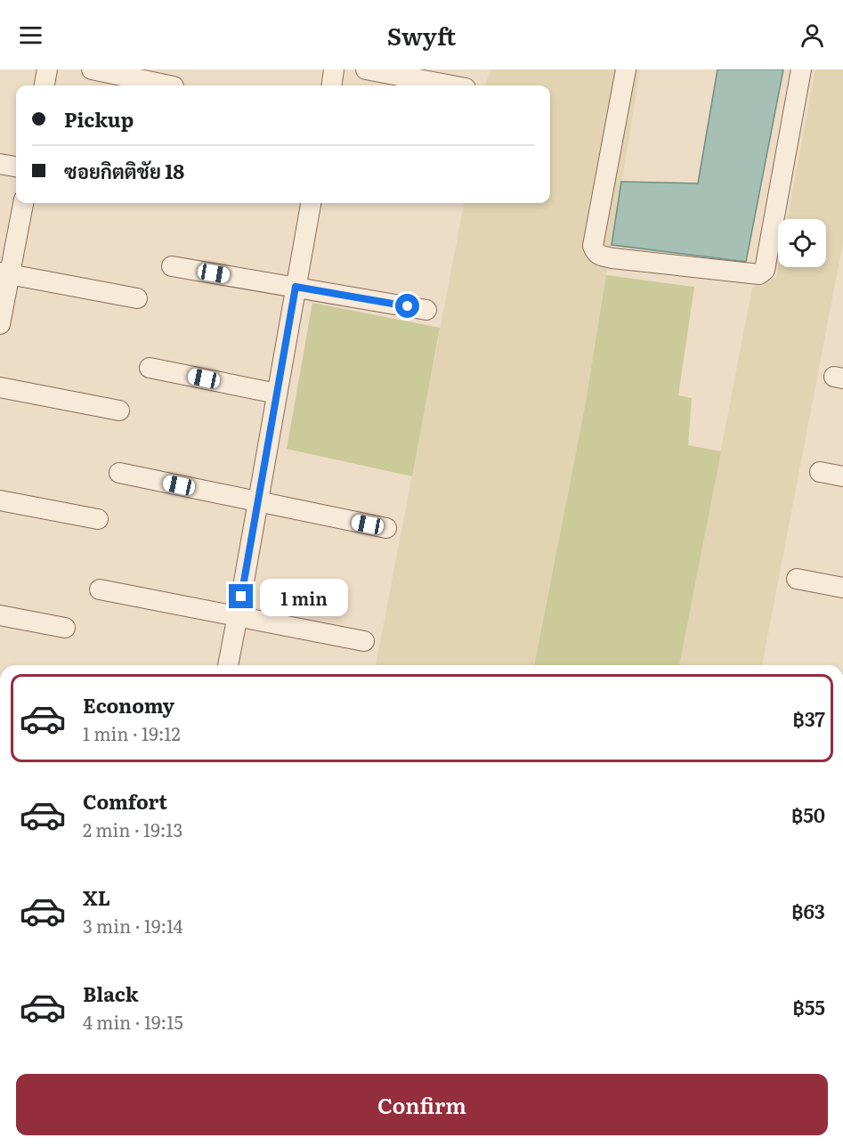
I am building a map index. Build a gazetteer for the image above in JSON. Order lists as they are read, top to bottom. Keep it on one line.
{"page":{"header":"Swyft","banner":["Pickup","ซอยกิตติชัย 18"],"bubble":"1 min","list":[{"name":"Economy","note":"1 min · 19:12","value":"฿37"},{"name":"Comfort","note":"2 min · 19:13","value":"฿50"},{"name":"XL","note":"3 min · 19:14","value":"฿63"},{"name":"Black","note":"4 min · 19:15","value":"฿55"}],"buttons":"Confirm"}}
